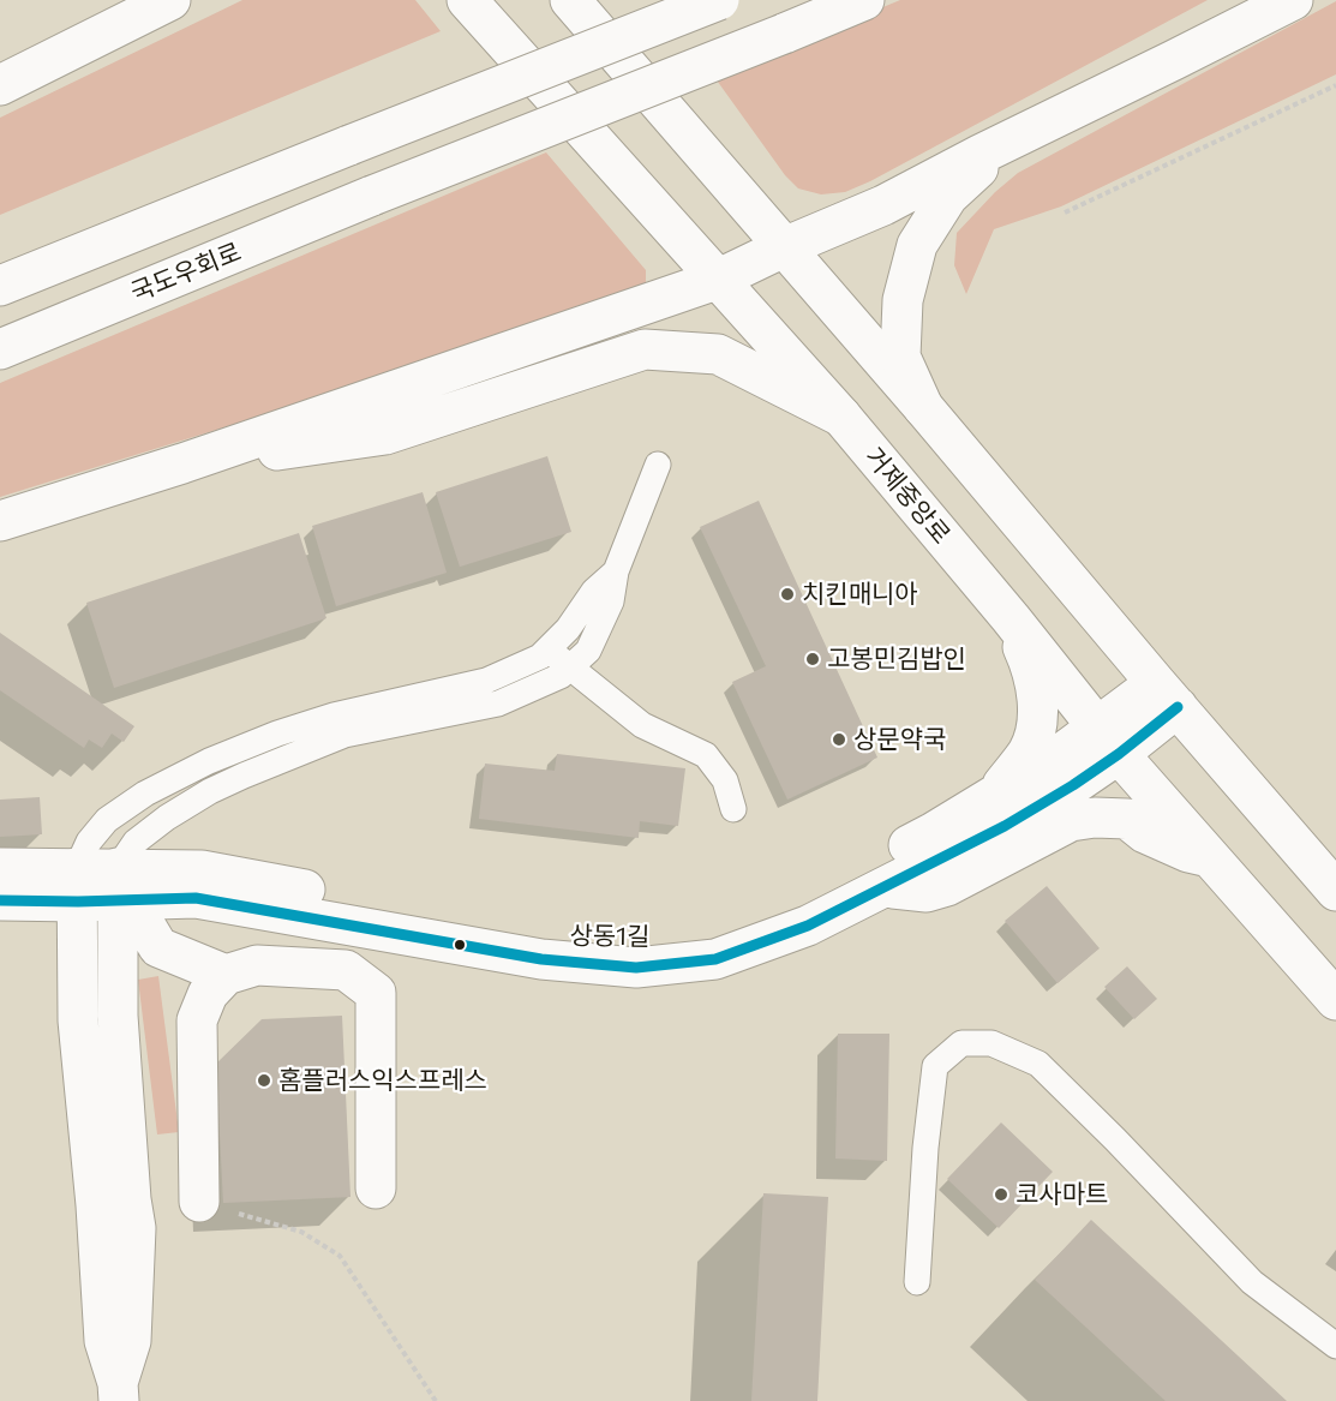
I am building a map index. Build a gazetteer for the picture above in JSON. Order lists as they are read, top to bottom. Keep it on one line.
{"streets":{"main road":["국도우회로","거제중앙로","상동1길"]},"crossings":[["거제중앙로","상동1길"]],"places":["치킨매니아","고봉민김밥인","상문약국","홈플러스익스프레스","코사마트"]}
